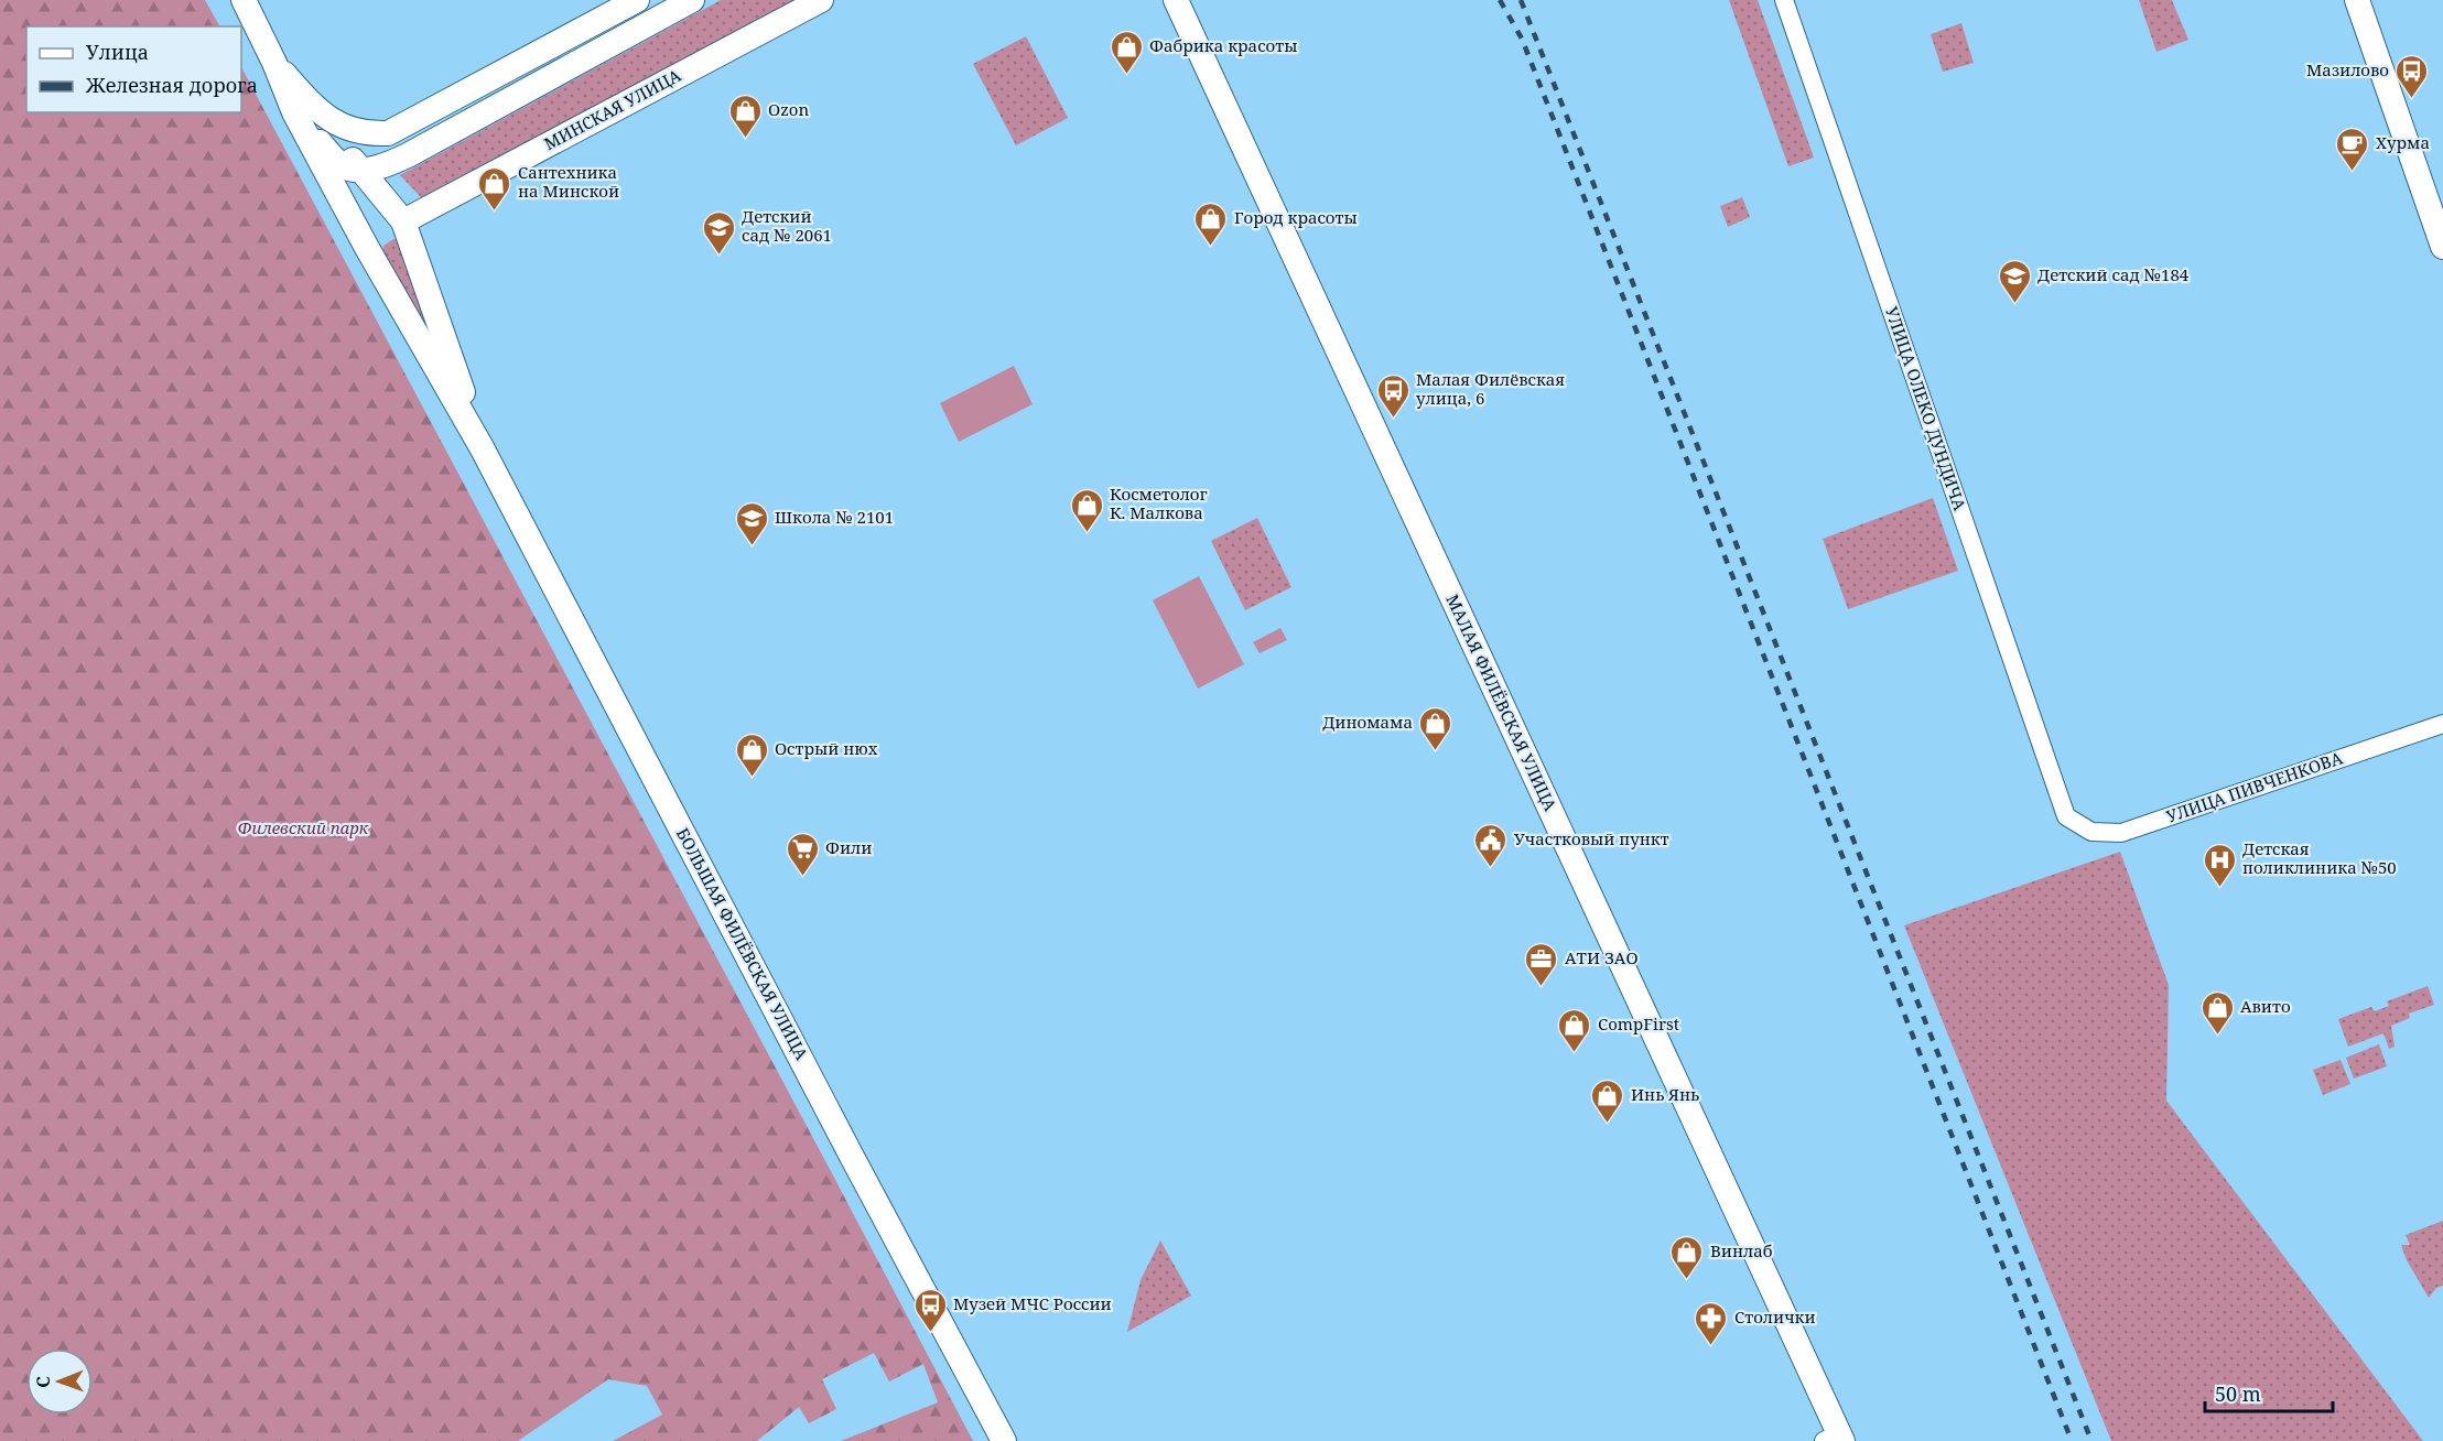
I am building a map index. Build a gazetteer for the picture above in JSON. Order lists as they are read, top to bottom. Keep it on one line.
{"streets":{"street":["МИНСКАЯ УЛИЦА","УЛИЦА ОЛЕКО ДУНДИЧА","МАЛАЯ ФИЛЁВСКАЯ УЛИЦА","УЛИЦА ПИВЧЕНКОВА","БОЛЬШАЯ ФИЛЁВСКАЯ УЛИЦА"]},"crossings":[["МИНСКАЯ УЛИЦА","БОЛЬШАЯ ФИЛЁВСКАЯ УЛИЦА"],["УЛИЦА ОЛЕКО ДУНДИЧА","УЛИЦА ПИВЧЕНКОВА"]],"parks":["Филевский парк"],"places":{"shop":["Фабрика красоты","Ozon","Сантехника на Минской","Город красоты","Косметолог К. Малкова","Диномама","Острый нюх","Авито","CompFirst","Инь Янь","Винлаб"],"bus stop":["Мазилово","Малая Филёвская улица, 6","Музей МЧС России"],"cafe":["Хурма"],"school or university":["Детский сад № 2061","Детский сад №184","Школа № 2101"],"public building":["Участковый пункт"],"supermarket":["Фили"],"hospital":["Детская поликлиника №50"],"office":["АТИ ЗАО"],"pharmacy":["Столички"]},"legend":["Улица","Железная дорога"],"scale_bar":"50 m","north":"left"}
